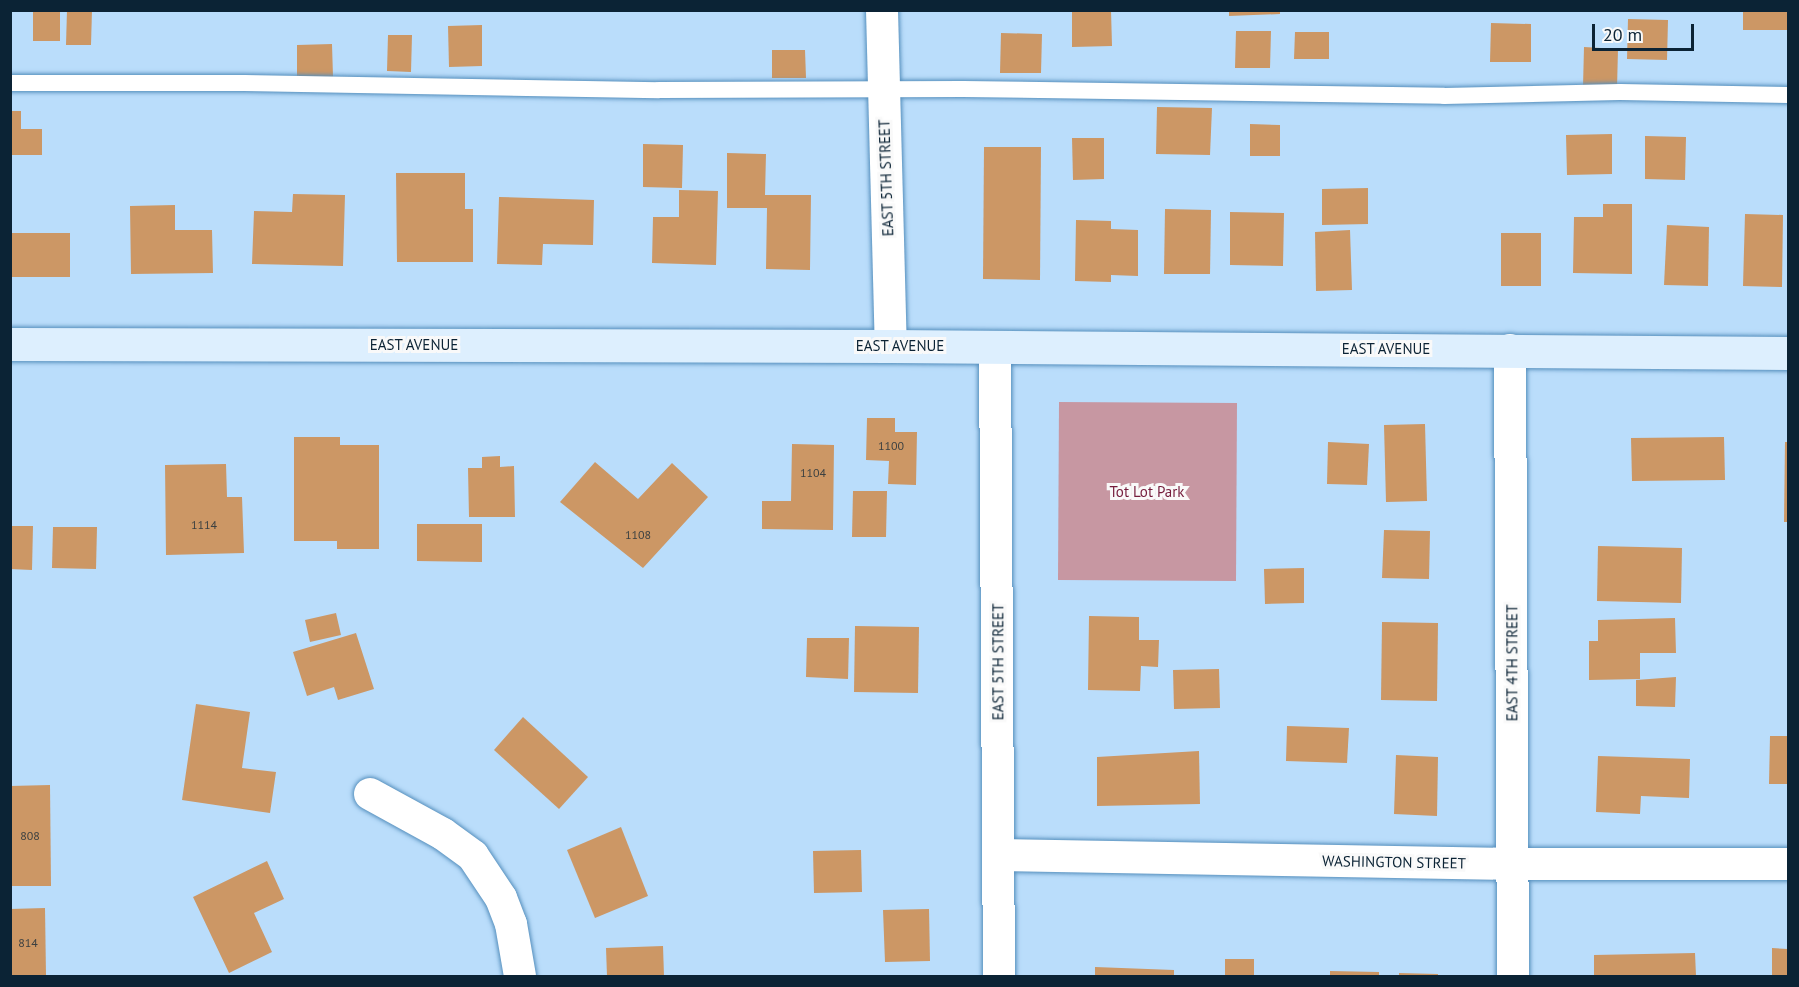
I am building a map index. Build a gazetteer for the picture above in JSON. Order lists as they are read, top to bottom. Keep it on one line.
{"streets":{"street":["EAST 5TH STREET","EAST AVENUE","EAST 4TH STREET","WASHINGTON STREET"]},"crossings":[["EAST 5TH STREET","EAST AVENUE"],["EAST 5TH STREET","WASHINGTON STREET"],["EAST AVENUE","EAST 4TH STREET"],["EAST 4TH STREET","WASHINGTON STREET"]],"parks":["Tot Lot Park"],"house_numbers":["1100","1104","1114","1108","808","814"],"scale_bar":"20 m"}
